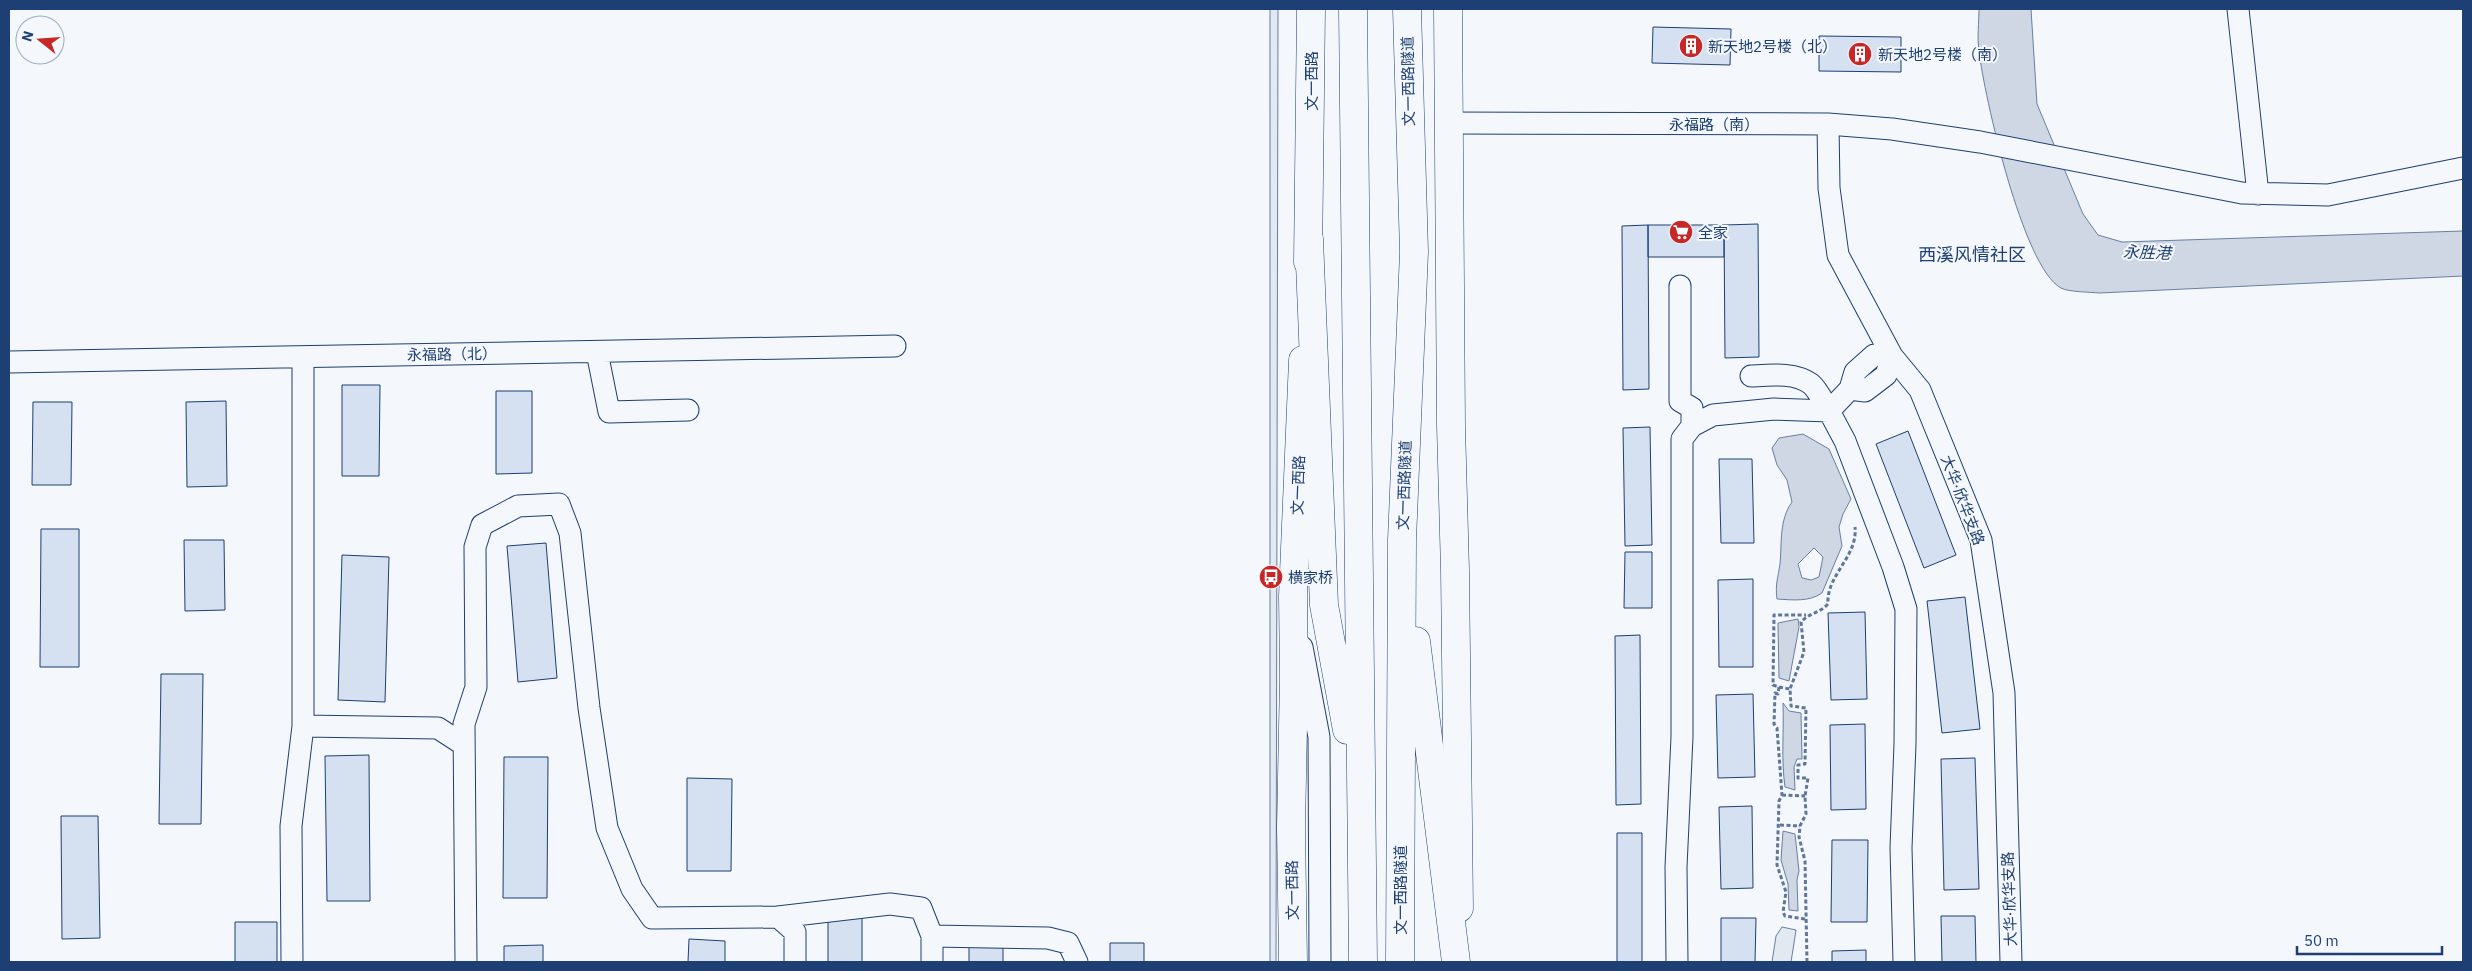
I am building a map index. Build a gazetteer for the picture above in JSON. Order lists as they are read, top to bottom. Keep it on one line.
{"streets":{"main road":["文一西路","文一西路隧道"],"street":["永福路（南）","永福路（北）","大华·欣华支路"]},"crossings":[["永福路（南）","大华·欣华支路"]],"districts":["西溪风情社区"],"water":["永胜港"],"places":{"building":["新天地2号楼（北）","新天地2号楼（南）"],"supermarket":["全家"],"bus stop":["横家桥"]},"scale_bar":"50 m","north":"left"}
